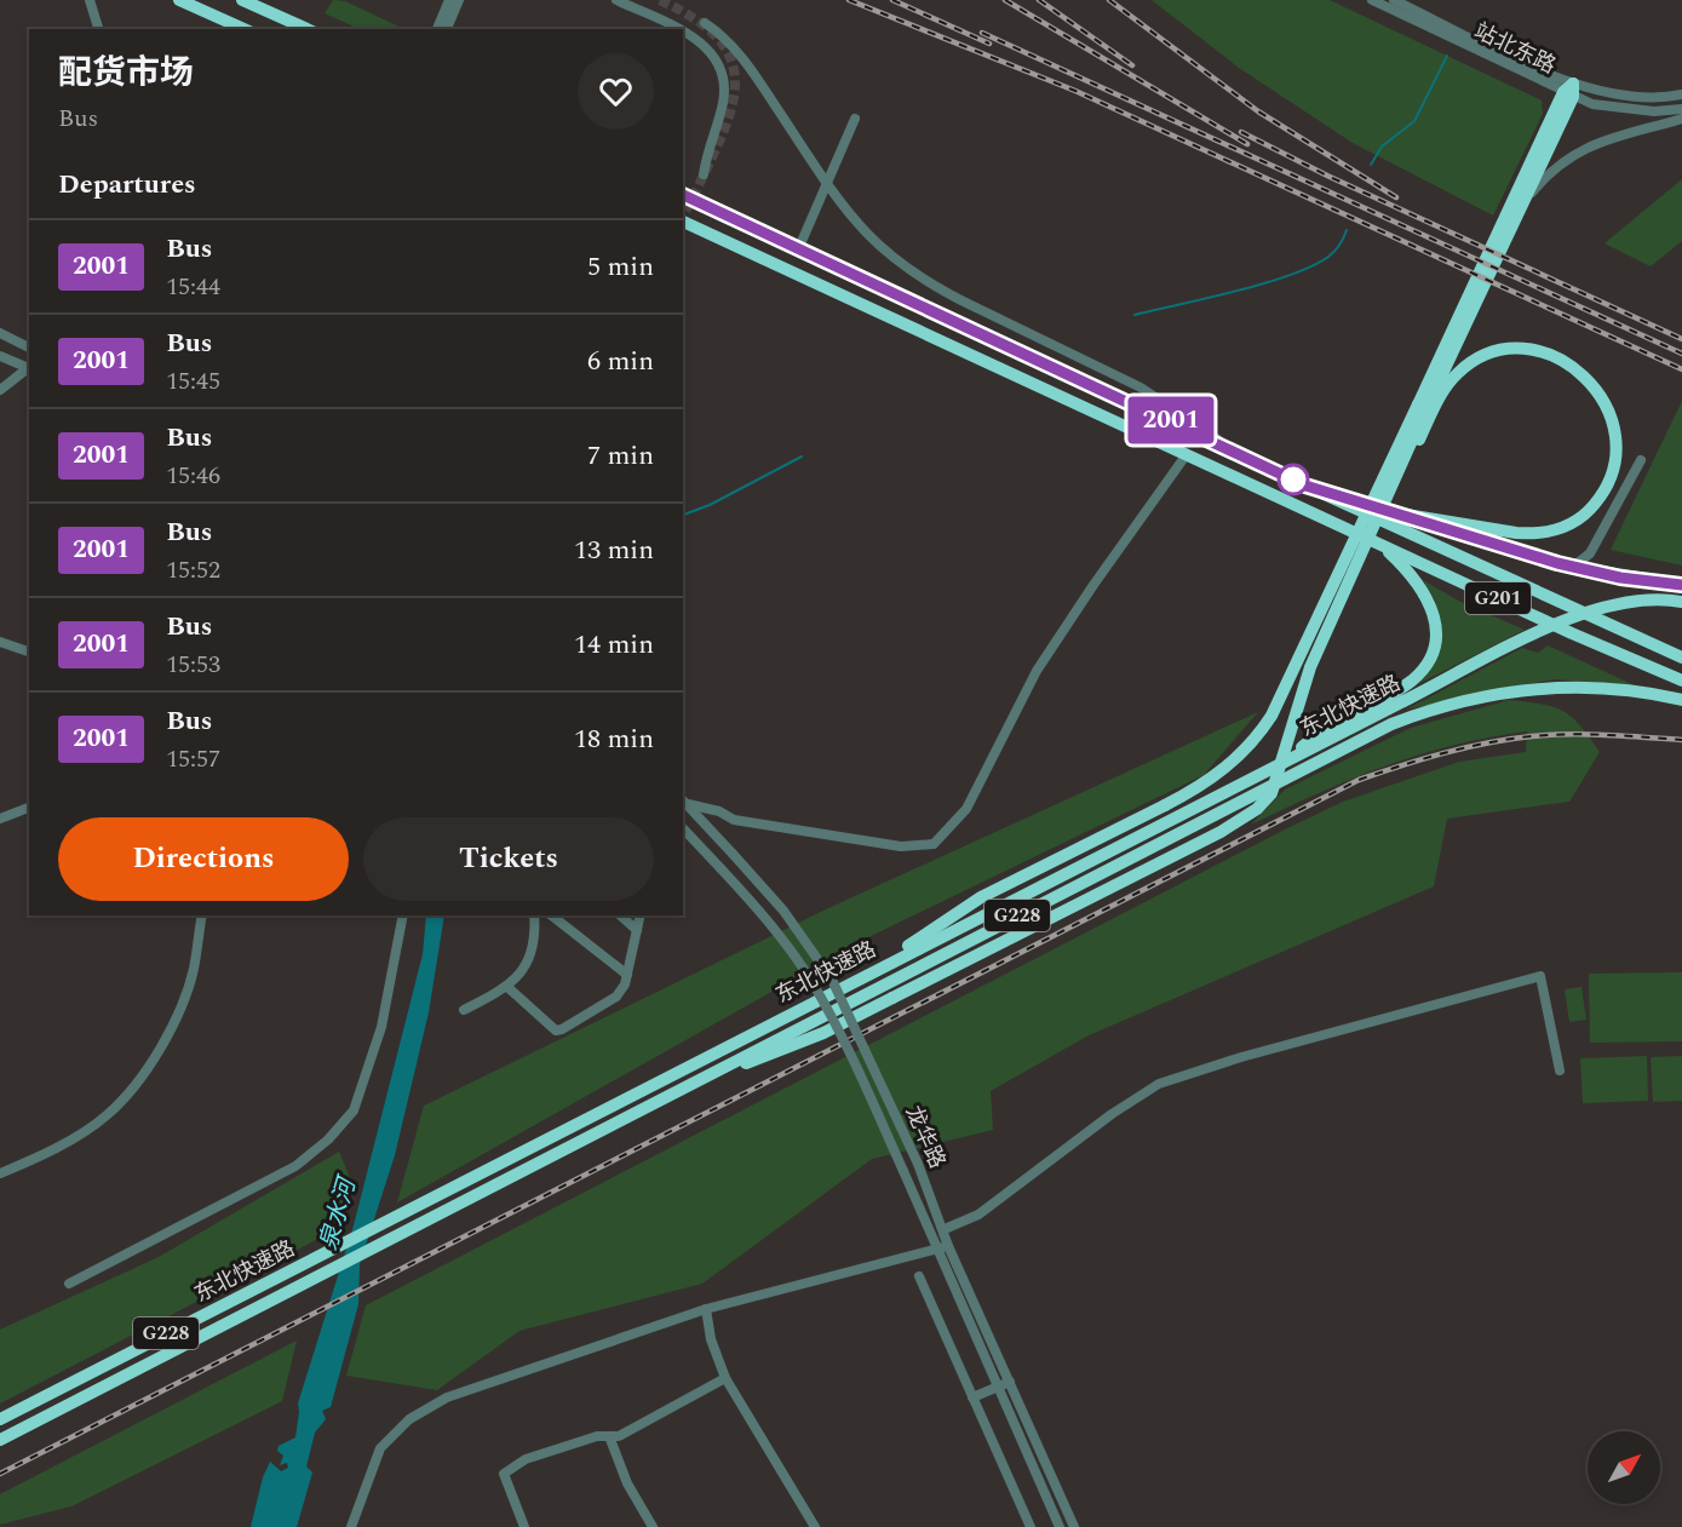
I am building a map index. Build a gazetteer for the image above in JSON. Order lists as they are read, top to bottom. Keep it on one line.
{"streets":{"highway":["G201","东北快速路","G228"],"street":["站北东路","龙华路"]},"water":["泉水河"],"lines":["bus line 2001"],"north":"top right","page":{"on_map":"2001","heading":[["配货市场","Bus"],"Departures"],"list":[{"mark":"2001","name":"Bus","note":"15:44","value":"5 min"},{"mark":"2001","name":"Bus","note":"15:45","value":"6 min"},{"mark":"2001","name":"Bus","note":"15:46","value":"7 min"},{"mark":"2001","name":"Bus","note":"15:52","value":"13 min"},{"mark":"2001","name":"Bus","note":"15:53","value":"14 min"},{"mark":"2001","name":"Bus","note":"15:57","value":"18 min"}],"buttons":["Directions","Tickets"]}}
